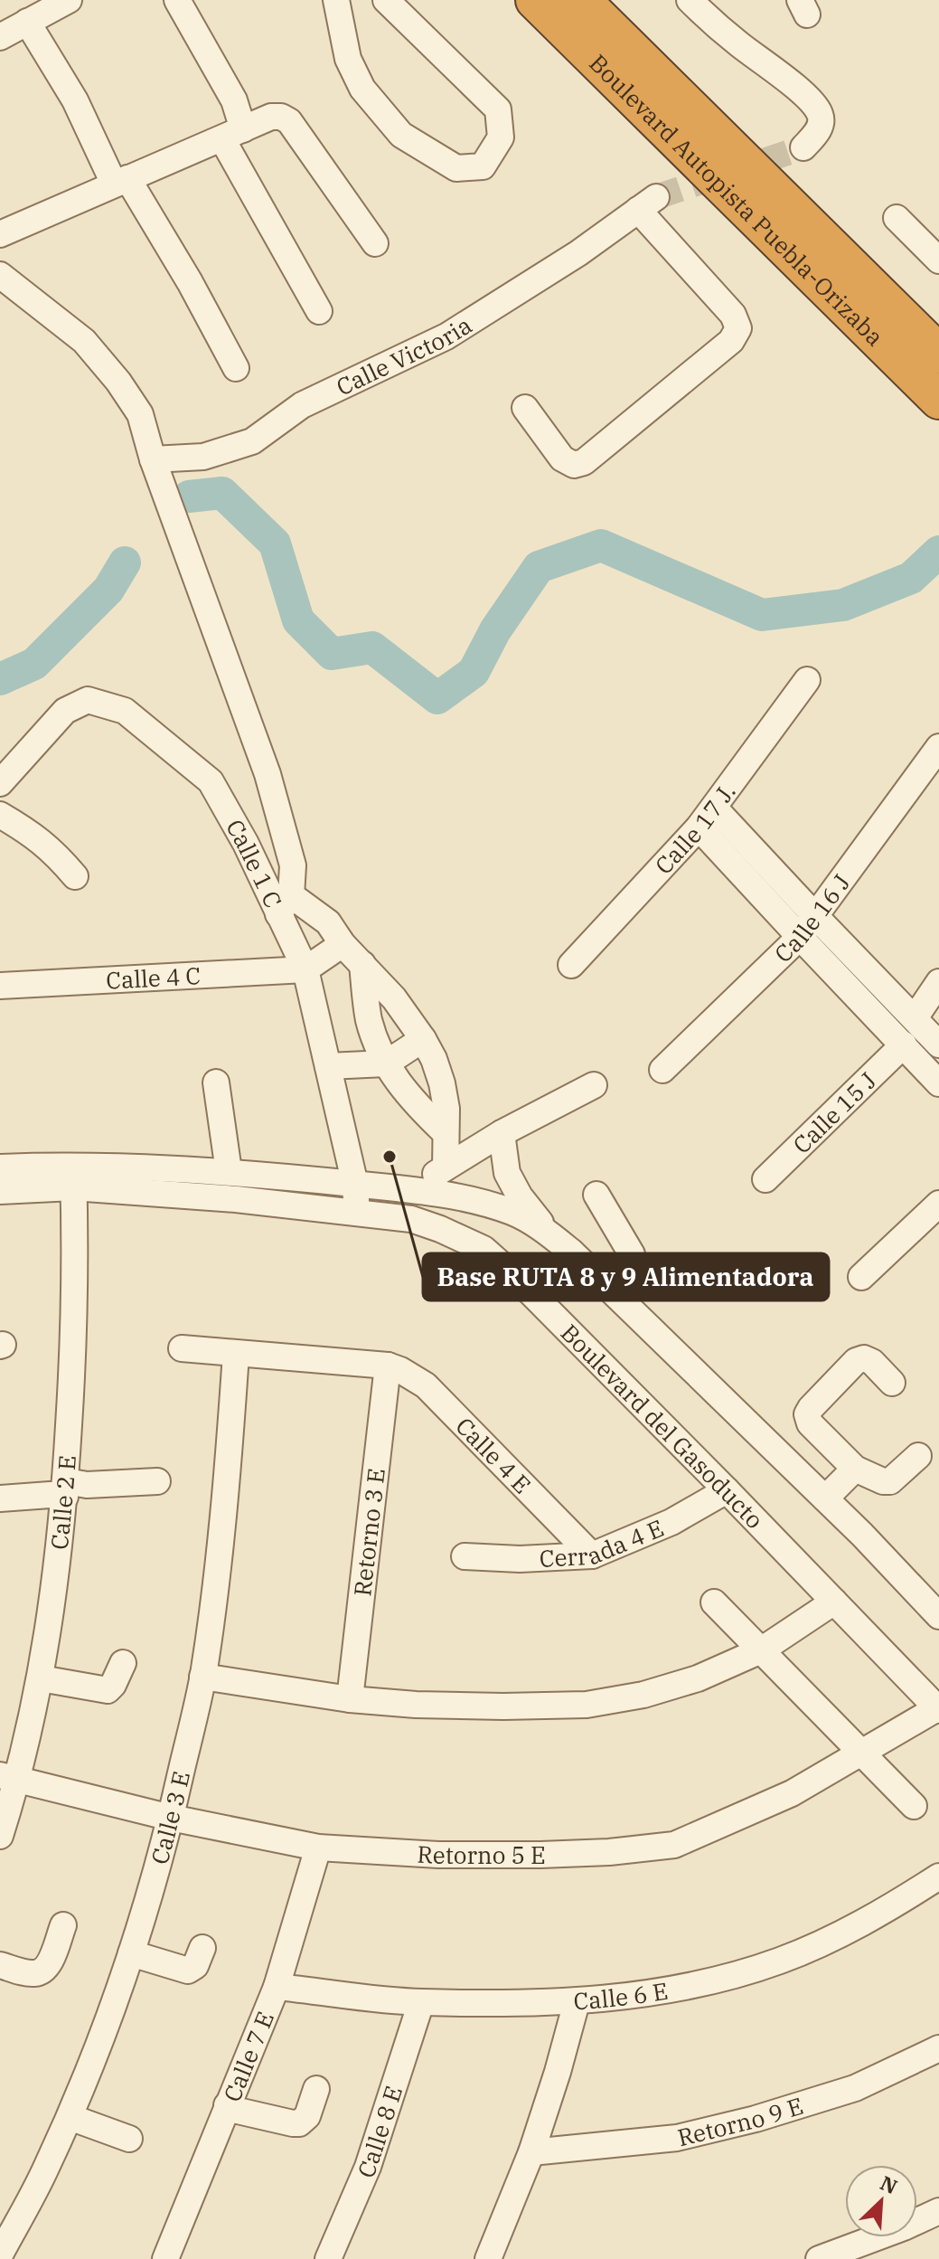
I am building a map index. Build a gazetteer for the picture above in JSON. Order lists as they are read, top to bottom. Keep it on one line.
{"streets":{"highway":["Boulevard Autopista Puebla-Orizaba"],"street":["Calle Victoria","Calle 17 J.","Calle 1 C","Calle 16 J","Calle 4 C","Calle 15 J","Boulevard del Gasoducto","Calle 4 E","Calle 2 E","Retorno 3 E","Cerrada 4 E","Calle 3 E","Retorno 5 E","Calle 6 E","Calle 7 E","Retorno 9 E","Calle 8 E"]},"crossings":[["Calle 1 C","Calle 4 C"],["Calle 1 C","Boulevard del Gasoducto"],["Boulevard del Gasoducto","Calle 2 E"],["Boulevard del Gasoducto","Cerrada 4 E"],["Boulevard del Gasoducto","Retorno 5 E"],["Calle 4 E","Retorno 3 E"],["Calle 4 E","Cerrada 4 E"],["Calle 2 E","Retorno 5 E"],["Calle 3 E","Retorno 5 E"],["Retorno 5 E","Calle 7 E"],["Calle 6 E","Calle 7 E"],["Calle 6 E","Calle 8 E"]],"places":["Base RUTA 8 y 9 Alimentadora"],"north":"top right"}
